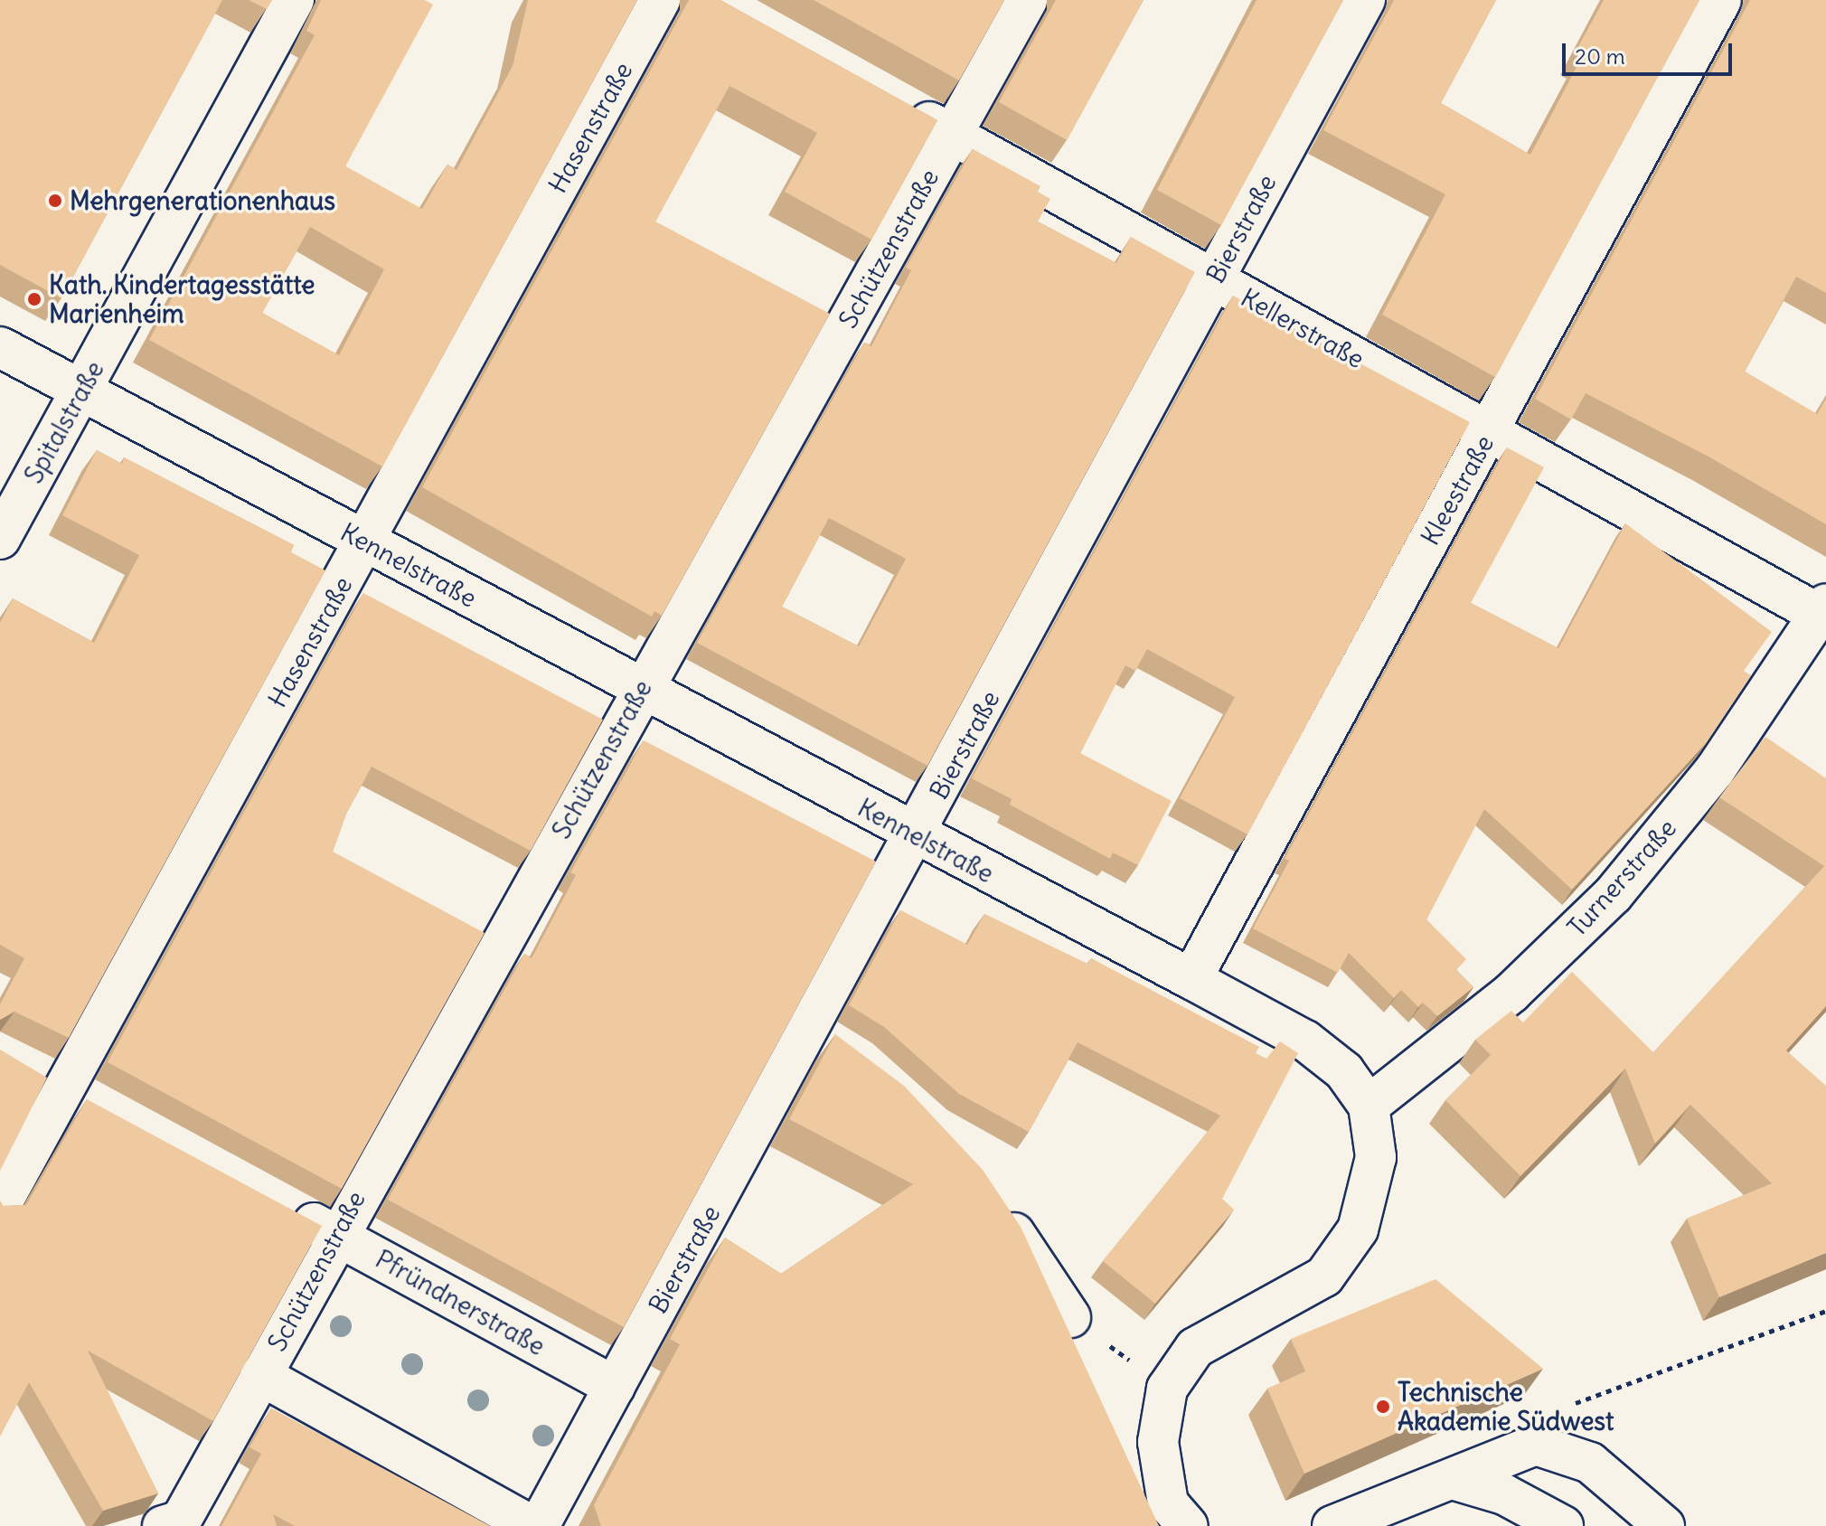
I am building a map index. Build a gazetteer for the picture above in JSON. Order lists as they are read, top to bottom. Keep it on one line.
{"streets":{"street":["Hasenstraße","Bierstraße","Schützenstraße","Kellerstraße","Spitalstraße","Kleestraße","Kennelstraße","Turnerstraße","Pfründnerstraße"]},"crossings":[["Hasenstraße","Kennelstraße"],["Bierstraße","Kellerstraße"],["Bierstraße","Kennelstraße"],["Bierstraße","Pfründnerstraße"],["Schützenstraße","Kellerstraße"],["Schützenstraße","Kennelstraße"],["Schützenstraße","Pfründnerstraße"],["Kellerstraße","Kleestraße"],["Kellerstraße","Turnerstraße"],["Spitalstraße","Kennelstraße"],["Kleestraße","Kennelstraße"],["Kennelstraße","Turnerstraße"]],"places":["Mehrgenerationenhaus","Kath. Kindertagesstätte Marienheim","Technische Akademie Südwest"],"scale_bar":"20 m"}
